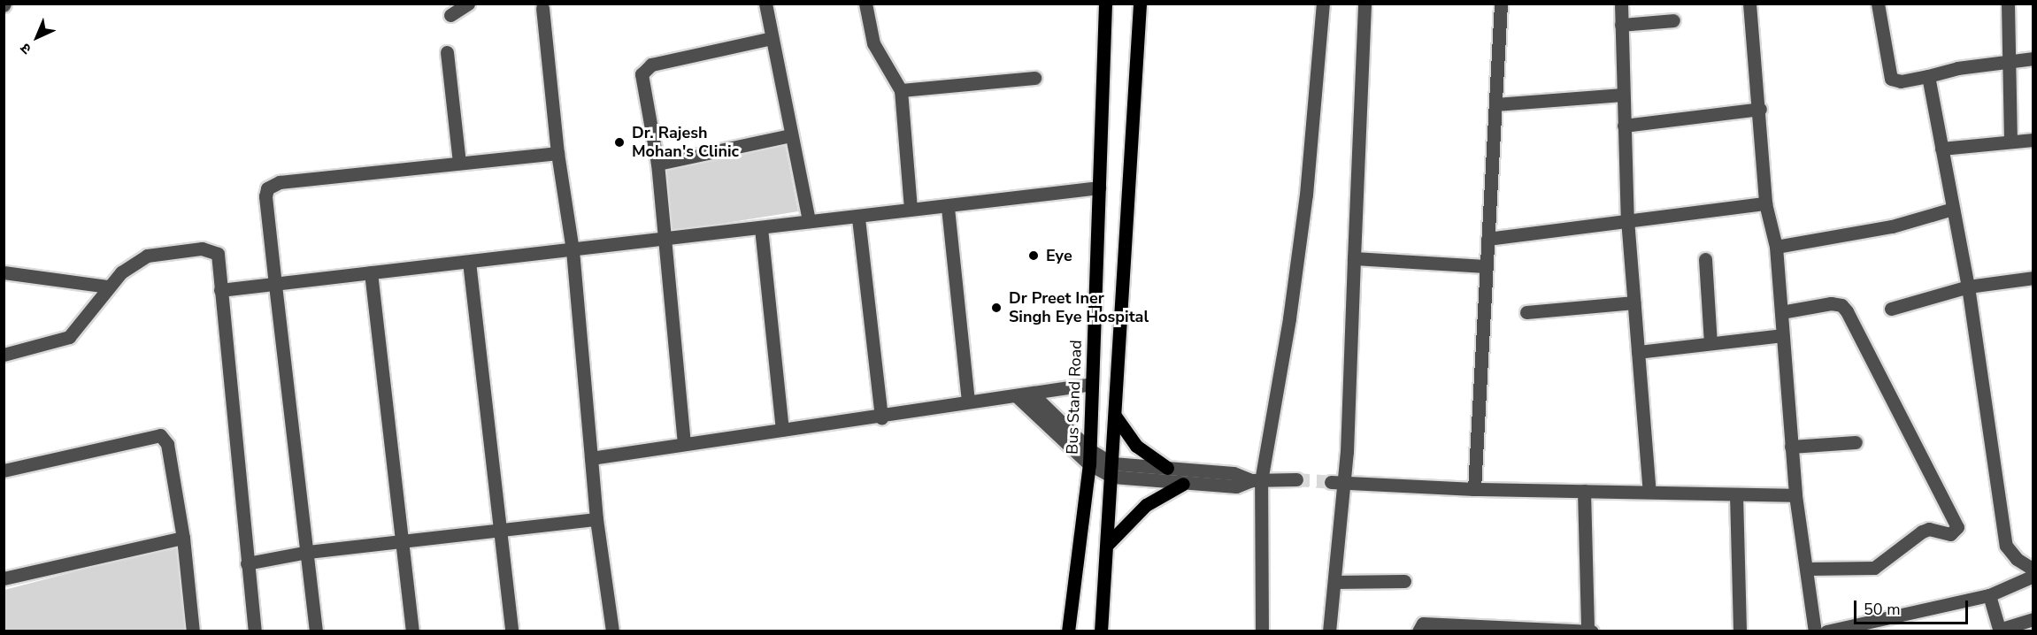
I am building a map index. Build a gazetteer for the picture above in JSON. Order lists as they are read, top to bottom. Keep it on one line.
{"streets":{"main road":["Bus Stand Road"]},"places":["Dr. Rajesh Mohan's Clinic","Eye","Dr Preet Iner Singh Eye Hospital"],"scale_bar":"50 m","north":"bottom left"}
